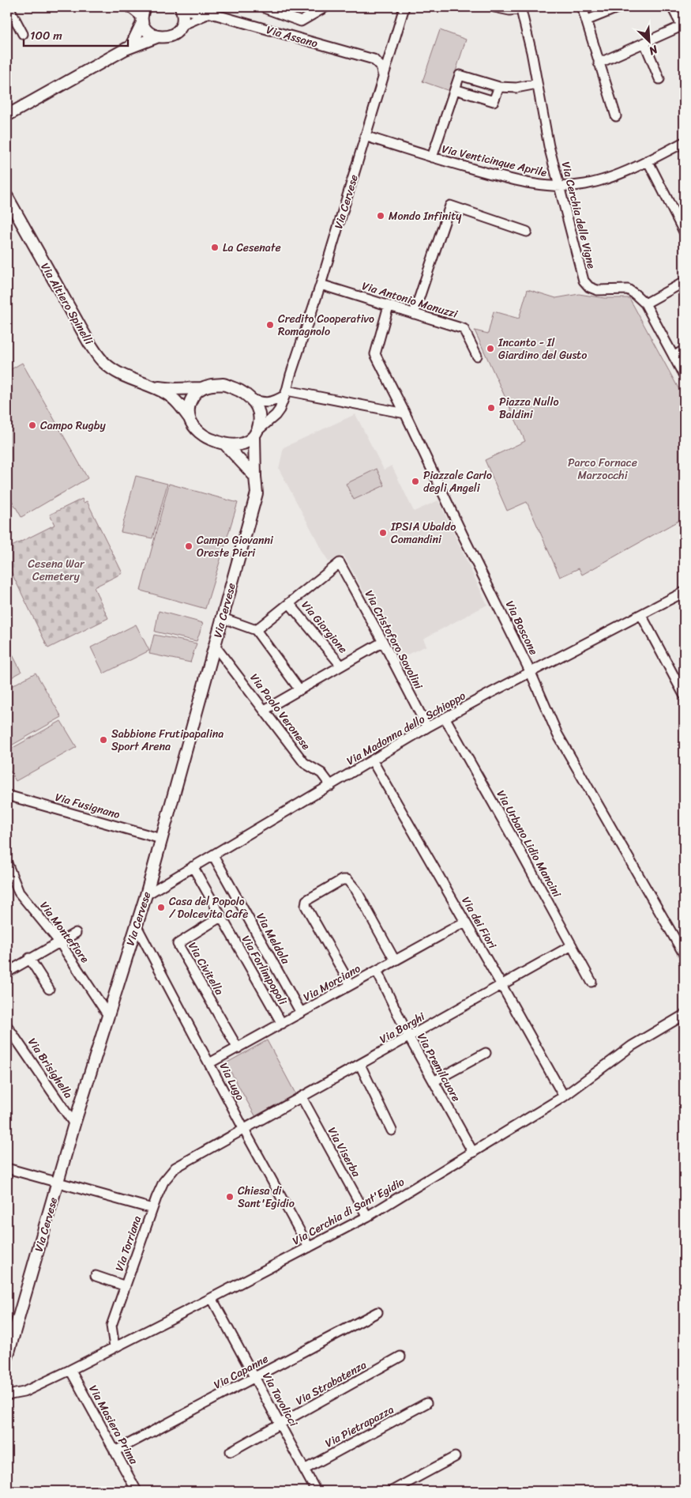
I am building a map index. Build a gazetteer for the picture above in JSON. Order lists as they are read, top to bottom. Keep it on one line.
{"streets":{"main road":["Via Cervese","Via Altiero Spinelli"],"street":["Via Assano","Via Venticinque Aprile","Via Cerchia delle Vigne","Via Antonio Manuzzi","Via Giorgione","Via Boscone","Via Cristoforo Savolini","Via Paolo Veronese","Via Madonna dello Schioppo","Via Fusignano","Via Urbano Lidio Mancini","Via dei Fiori","Via Montefiore","Via Meldola","Via Civitella","Via Forlimpopoli","Via Morciano","Via Borghi","Via Premilcuore","Via Brisighella","Via Lugo","Via Viserba","Via Cerchia di Sant'Egidio","Via Torriana","Via Capanne","Via Strabatenza","Via Tavolicci","Via Masiera Prima","Via Pietrapazza"]},"crossings":[["Via Assano","Via Cervese"],["Via Venticinque Aprile","Via Cervese"],["Via Venticinque Aprile","Via Cerchia delle Vigne"],["Via Cervese","Via Antonio Manuzzi"],["Via Cervese","Via Altiero Spinelli"],["Via Cervese","Via Paolo Veronese"],["Via Cervese","Via Madonna dello Schioppo"],["Via Cervese","Via Fusignano"],["Via Cervese","Via Montefiore"],["Via Cervese","Via Brisighella"],["Via Cervese","Via Lugo"],["Via Antonio Manuzzi","Via Boscone"],["Via Giorgione","Via Cristoforo Savolini"],["Via Boscone","Via Madonna dello Schioppo"],["Via Cristoforo Savolini","Via Madonna dello Schioppo"],["Via Paolo Veronese","Via Madonna dello Schioppo"],["Via Madonna dello Schioppo","Via Urbano Lidio Mancini"],["Via Madonna dello Schioppo","Via dei Fiori"],["Via Madonna dello Schioppo","Via Meldola"],["Via Madonna dello Schioppo","Via Forlimpopoli"],["Via Urbano Lidio Mancini","Via Borghi"],["Via dei Fiori","Via Morciano"],["Via dei Fiori","Via Borghi"],["Via dei Fiori","Via Cerchia di Sant'Egidio"],["Via Meldola","Via Morciano"],["Via Civitella","Via Forlimpopoli"],["Via Civitella","Via Morciano"],["Via Forlimpopoli","Via Morciano"],["Via Morciano","Via Premilcuore"],["Via Morciano","Via Lugo"],["Via Borghi","Via Premilcuore"],["Via Borghi","Via Lugo"],["Via Borghi","Via Viserba"],["Via Borghi","Via Torriana"],["Via Premilcuore","Via Cerchia di Sant'Egidio"],["Via Lugo","Via Cerchia di Sant'Egidio"],["Via Lugo","Via Torriana"],["Via Viserba","Via Cerchia di Sant'Egidio"],["Via Cerchia di Sant'Egidio","Via Torriana"],["Via Cerchia di Sant'Egidio","Via Tavolicci"],["Via Cerchia di Sant'Egidio","Via Masiera Prima"],["Via Capanne","Via Tavolicci"],["Via Capanne","Via Masiera Prima"],["Via Strabatenza","Via Tavolicci"],["Via Tavolicci","Via Pietrapazza"]],"parks":["Parco Fornace Marzocchi","Cesena War Cemetery"],"places":["Mondo Infinity","La Cesenate","Credito Cooperativo Romagnolo","Incanto - Il Giardino del Gusto","Piazza Nullo Baldini","Campo Rugby","Piazzale Carlo degli Angeli","IPSIA Ubaldo Comandini","Campo Giovanni Oreste Pieri","Sabbione Frutipapalina Sport Arena","Casa del Popolo / Dolcevita Cafè","Chiesa di Sant'Egidio"],"scale_bar":"100 m","north":"bottom right"}
